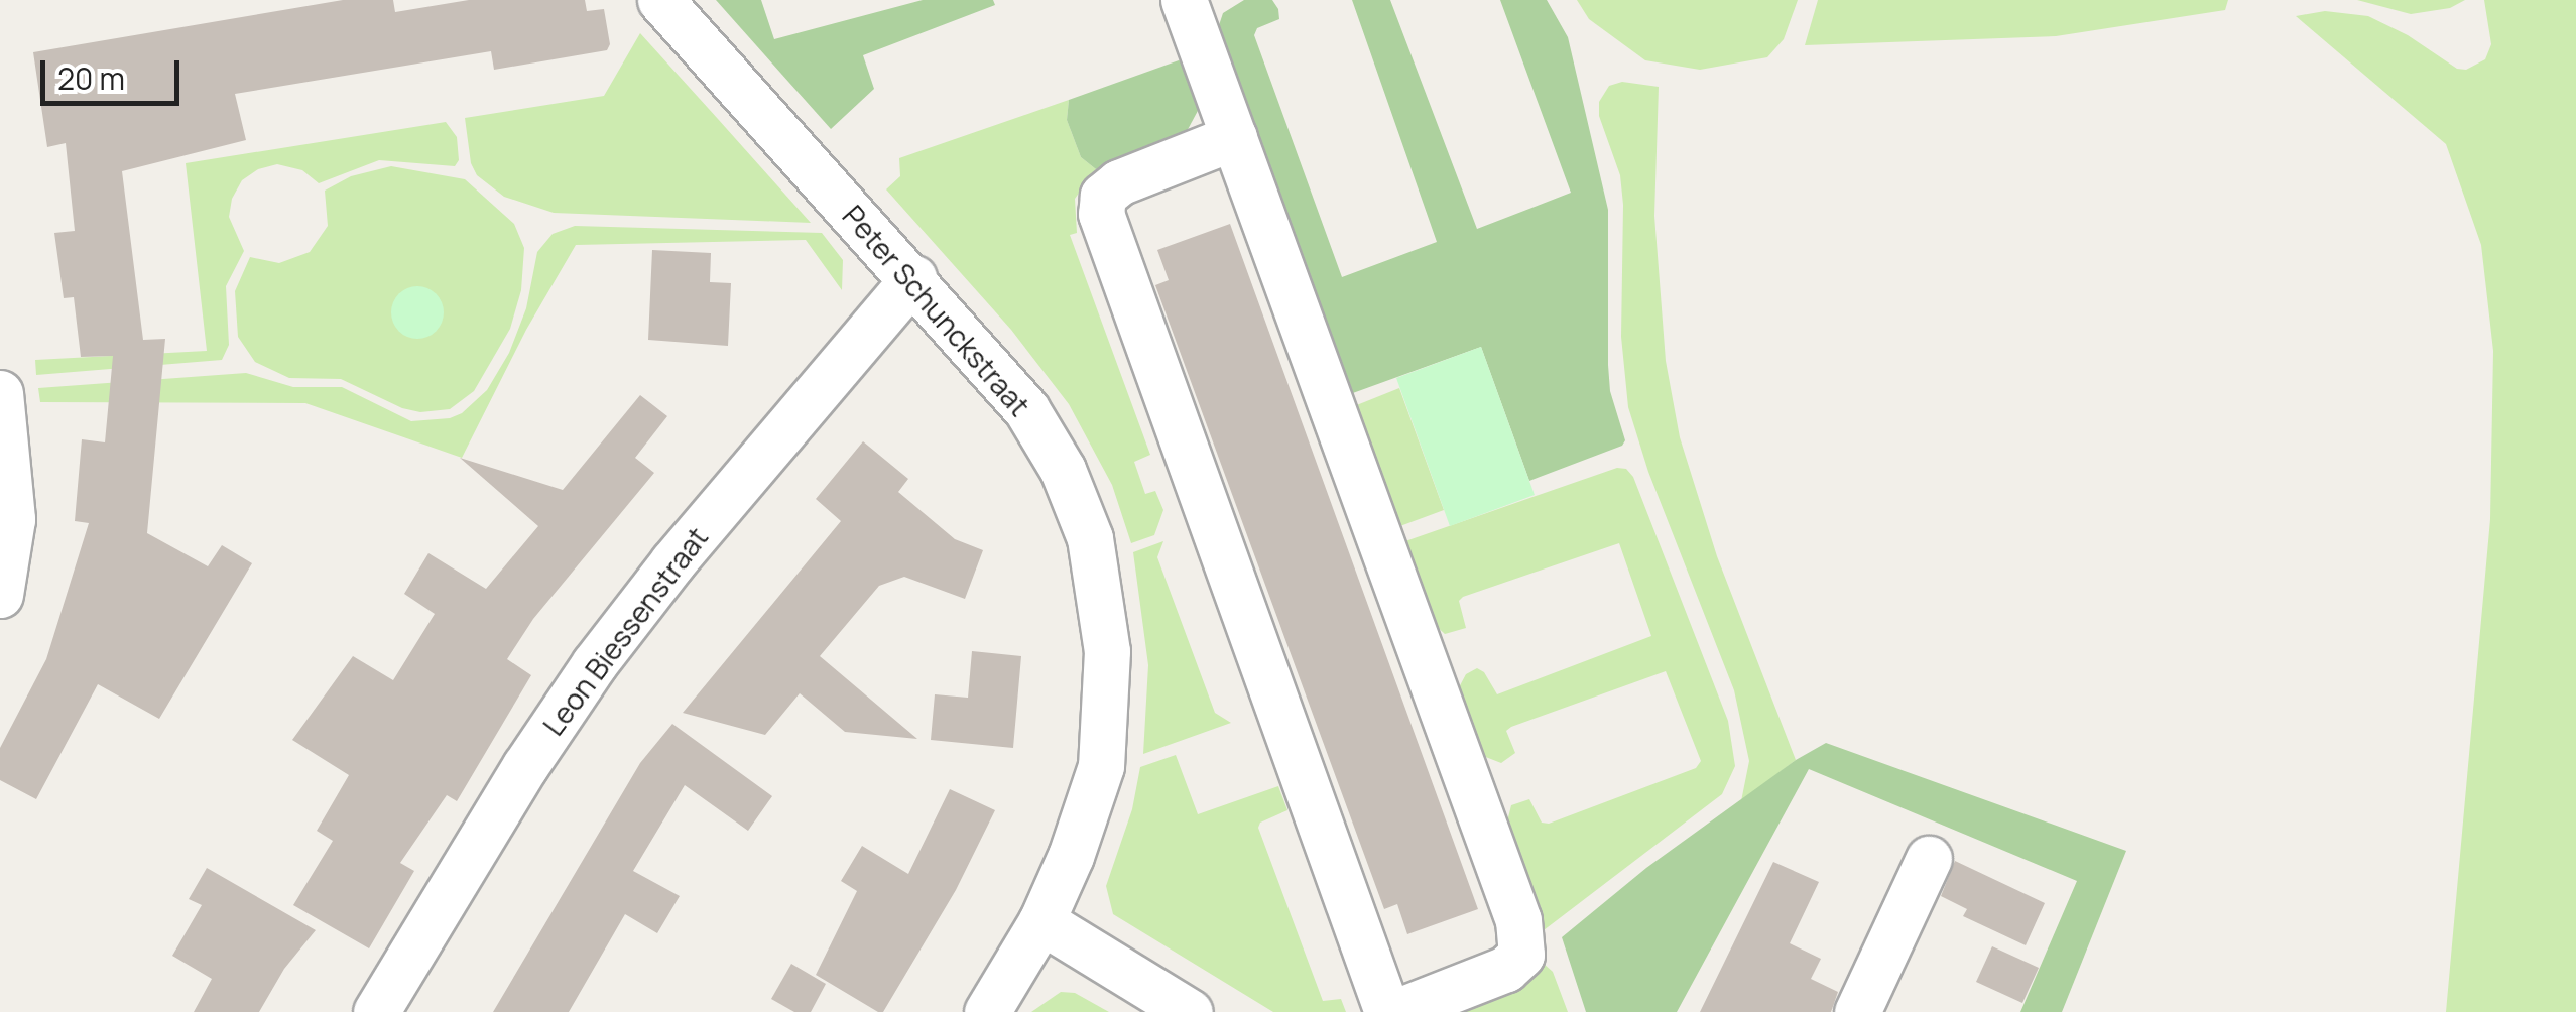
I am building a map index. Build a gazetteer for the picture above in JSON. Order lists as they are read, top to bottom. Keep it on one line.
{"streets":{"street":["Peter Schunckstraat","Leon Biessenstraat"]},"crossings":[["Peter Schunckstraat","Leon Biessenstraat"]],"scale_bar":"20 m"}
